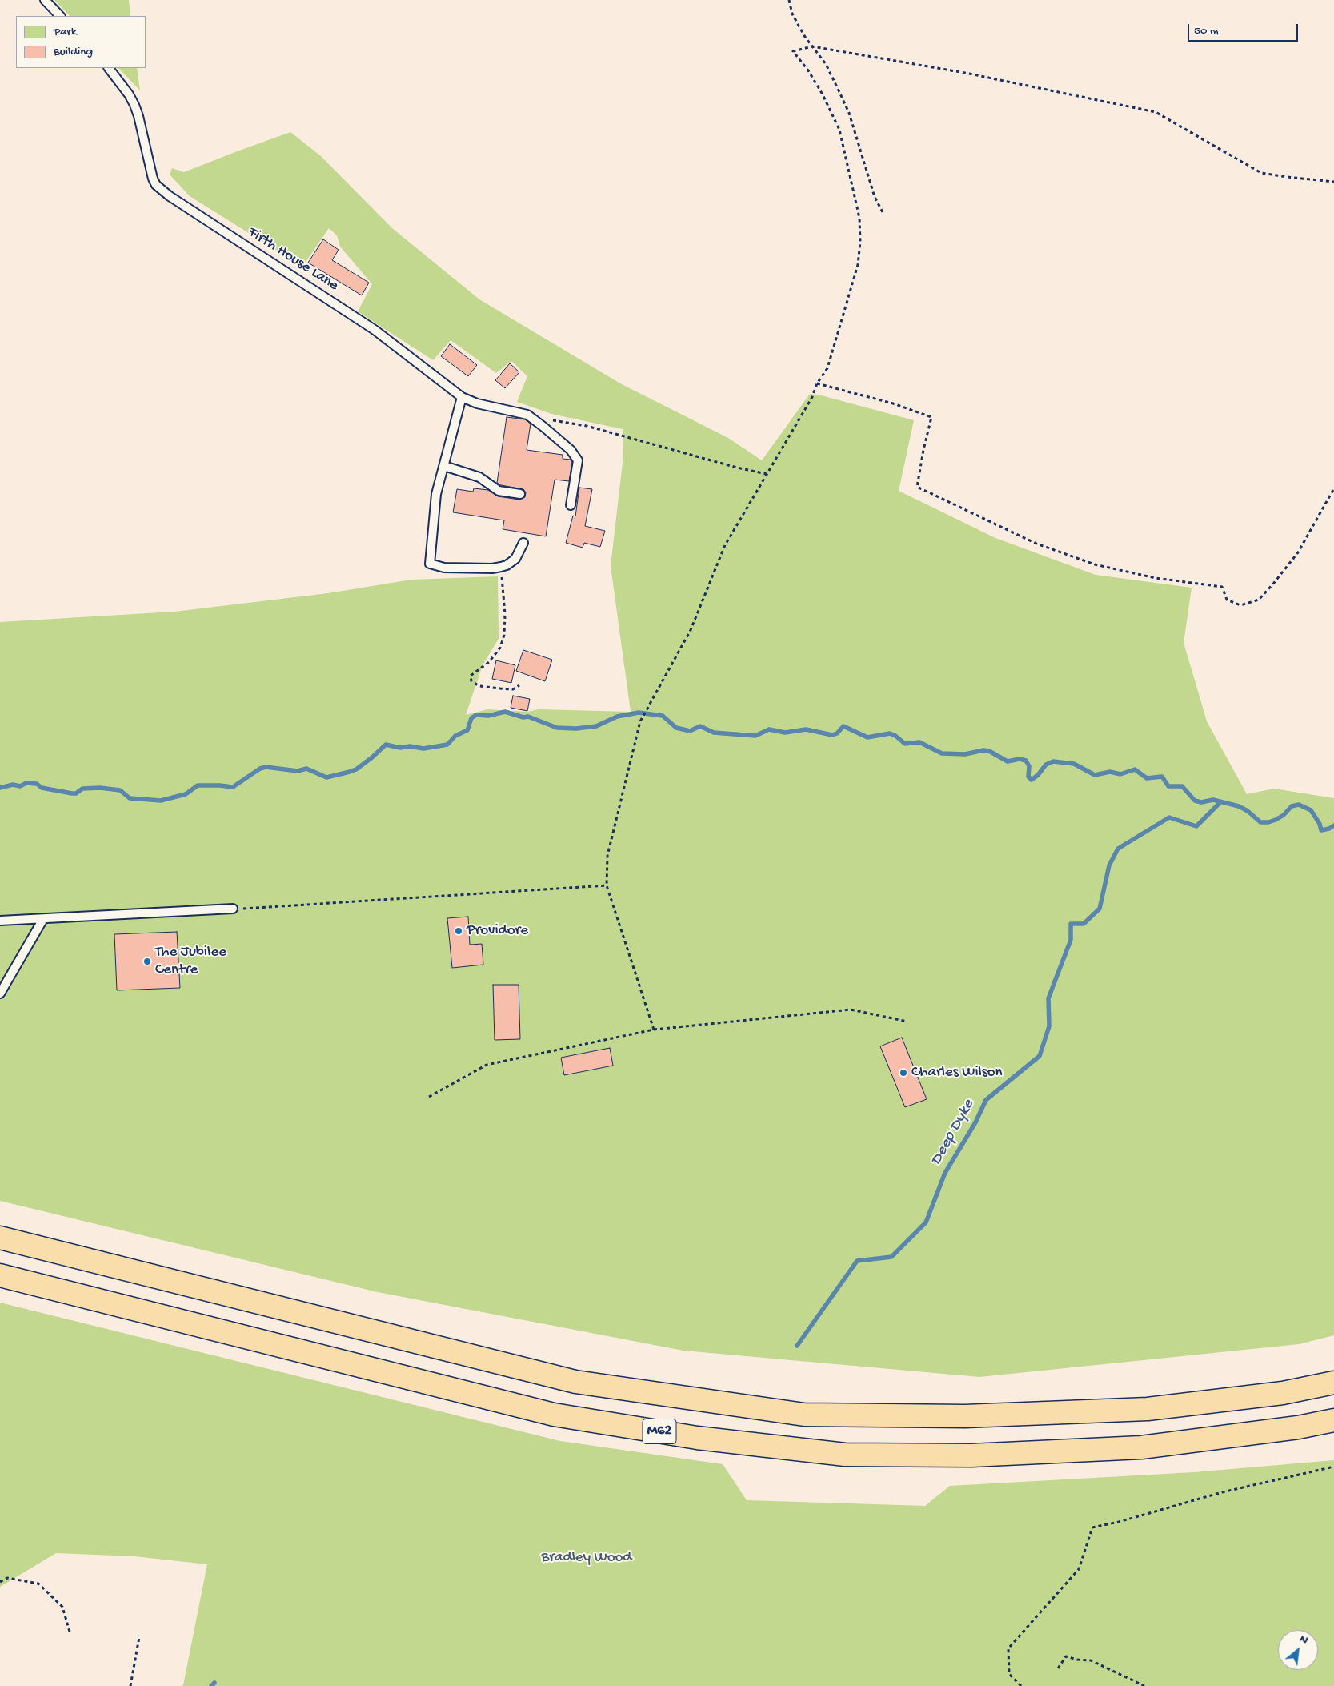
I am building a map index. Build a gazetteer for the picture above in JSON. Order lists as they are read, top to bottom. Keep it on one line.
{"streets":{"highway":["M62"],"lane":["Firth House Lane"]},"water":["Deep Dyke"],"parks":["Bradley Wood"],"places":["Providore","The Jubilee Centre","Charles Wilson"],"legend":["Park","Building"],"scale_bar":"50 m","north":"top right"}
